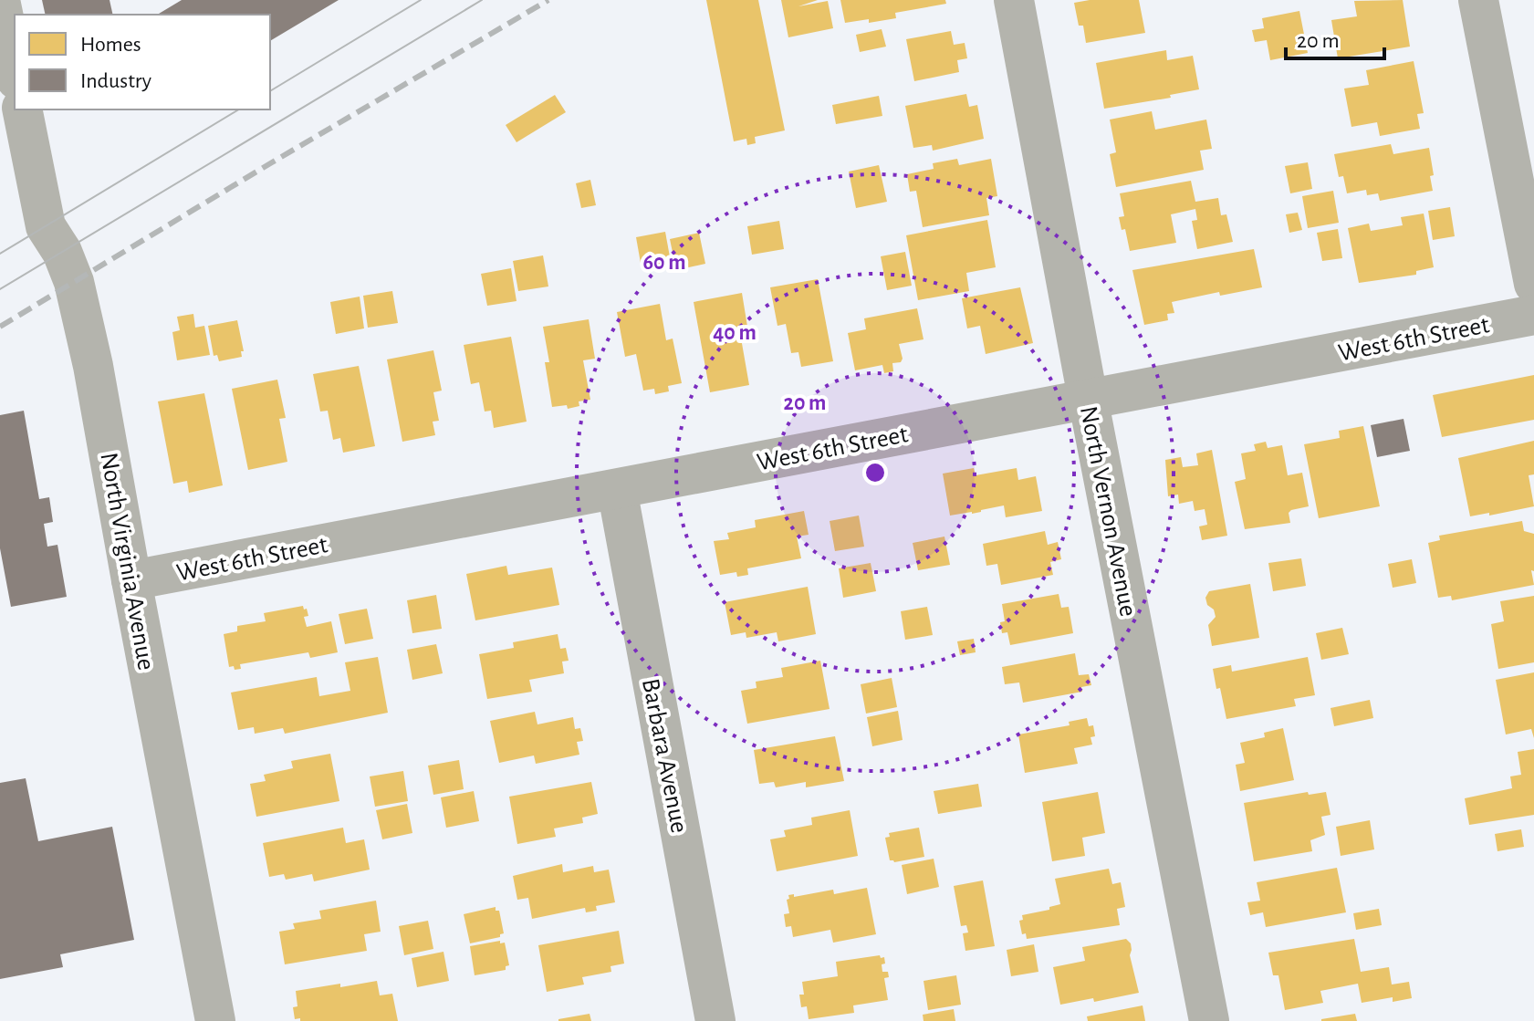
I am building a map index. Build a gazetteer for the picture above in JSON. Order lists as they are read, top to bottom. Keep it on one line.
{"streets":{"street":["West 6th Street","North Vernon Avenue","North Virginia Avenue","Barbara Avenue"]},"crossings":[["West 6th Street","North Vernon Avenue"],["West 6th Street","North Virginia Avenue"],["West 6th Street","Barbara Avenue"]],"legend":["Homes","Industry"],"scale_bar":"20 m","rings":["60 m","40 m","20 m"]}
